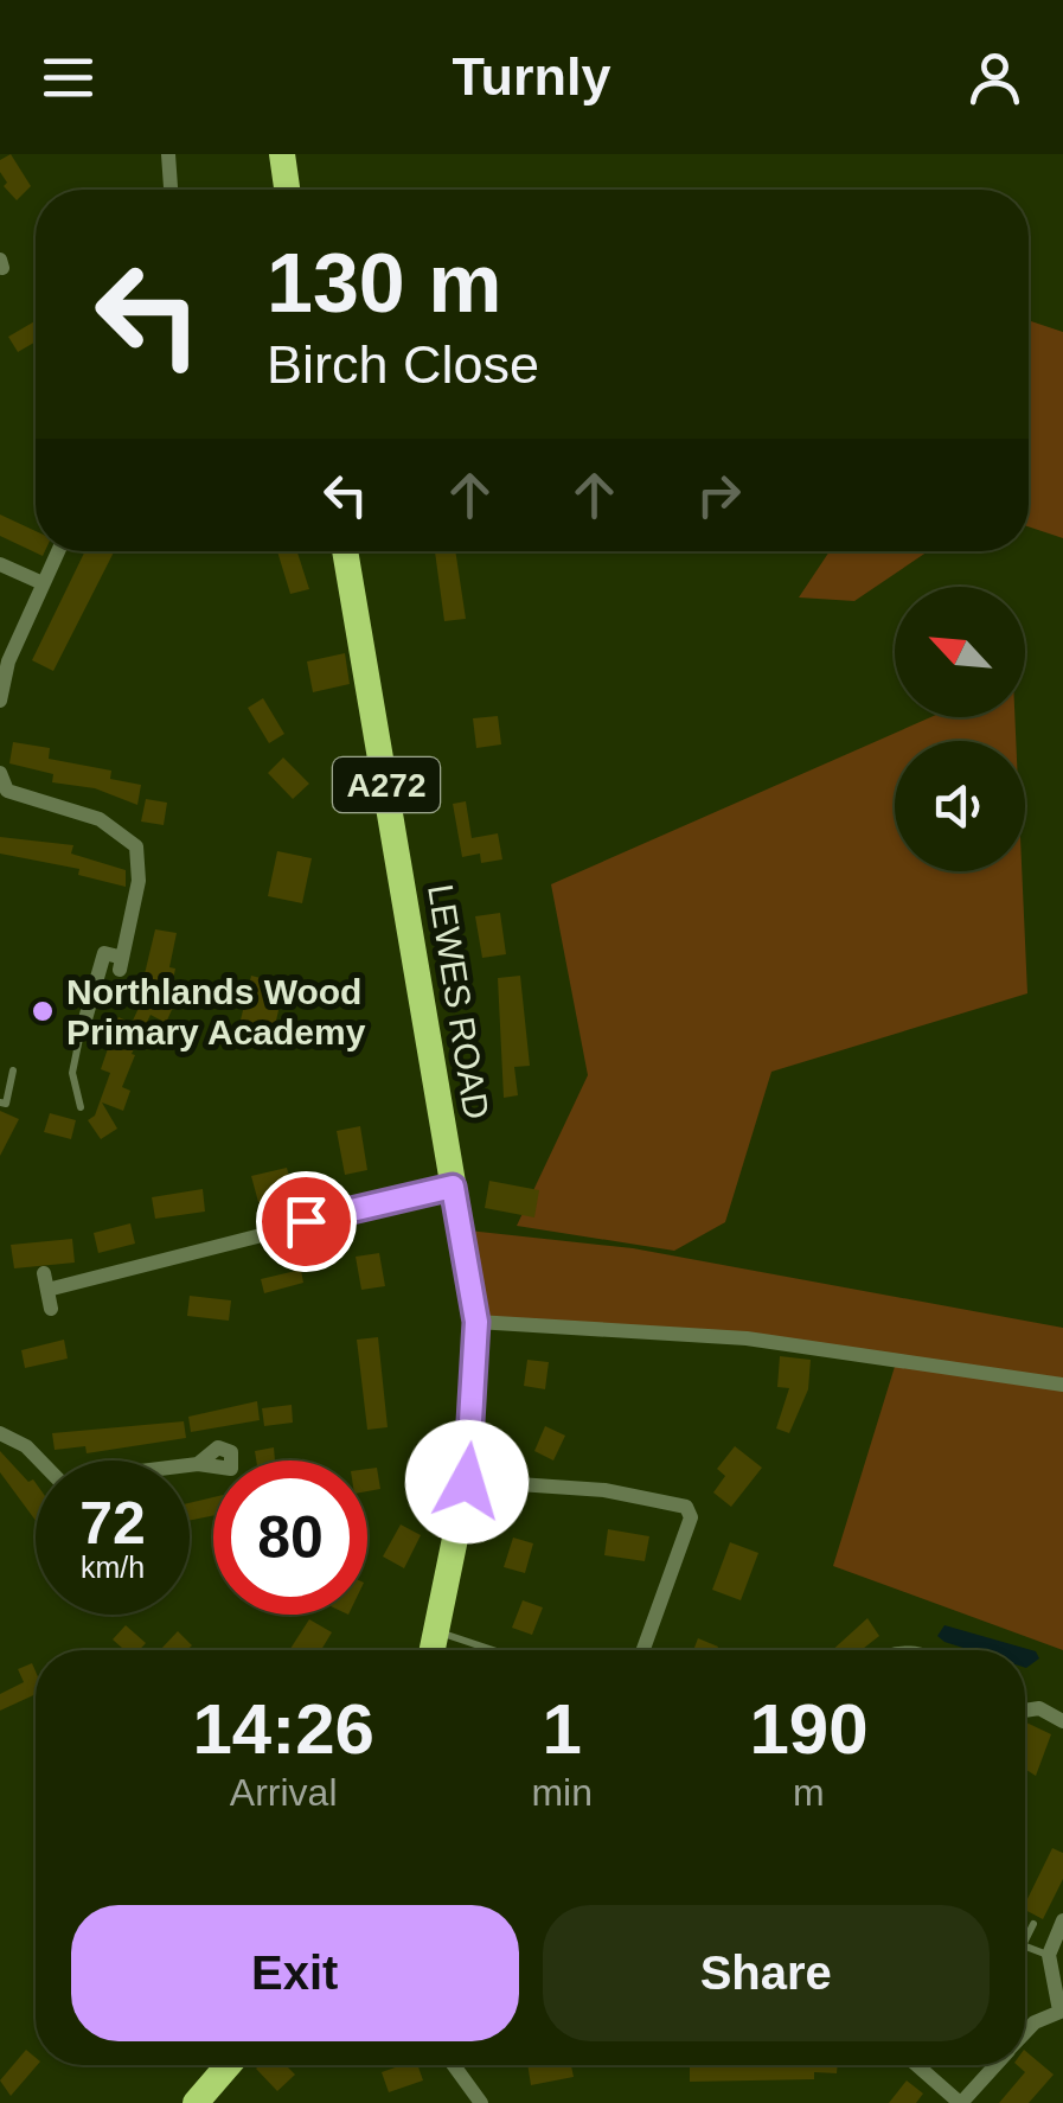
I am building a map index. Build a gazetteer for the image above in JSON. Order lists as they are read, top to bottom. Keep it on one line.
{"streets":{"highway":["A272","LEWES ROAD"]},"places":["Northlands Wood Primary Academy"],"north":"top left","page":{"header":"Turnly","turn":["130 m","Birch Close"],"speed":"72 km/h","limit":"80","eta":["14:26","Arrival","1","min","190","m"],"buttons":["Exit","Share"]}}
